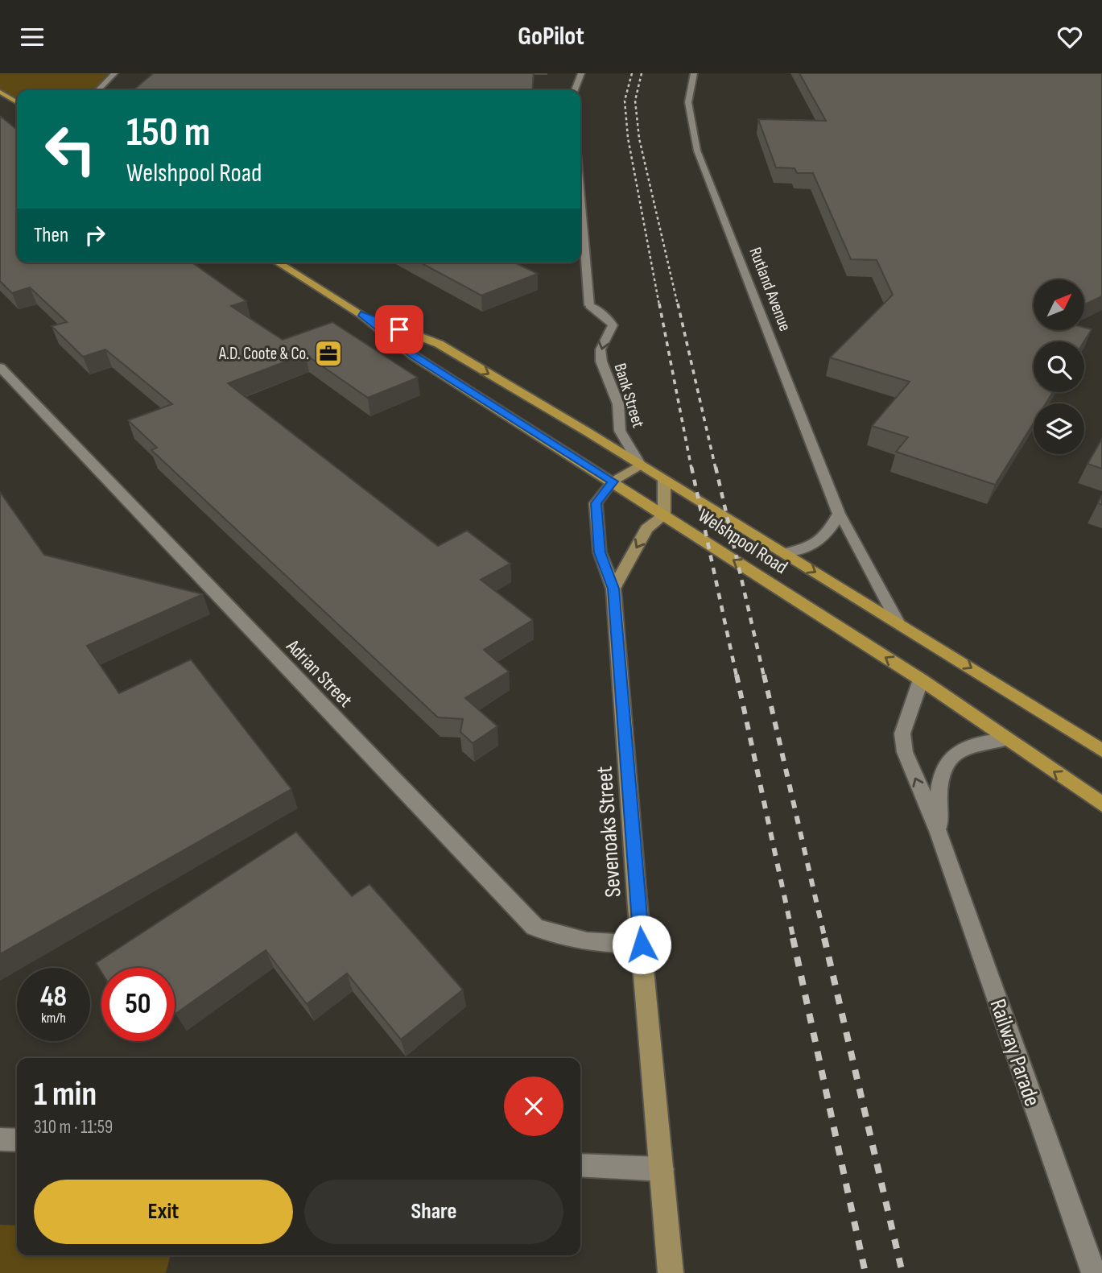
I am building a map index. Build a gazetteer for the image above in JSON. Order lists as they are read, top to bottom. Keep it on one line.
{"streets":{"main road":["Welshpool Road","Sevenoaks Street"],"street":["Rutland Avenue","Bank Street","Adrian Street","Railway Parade"]},"crossings":[["Rutland Avenue","Welshpool Road"],["Bank Street","Welshpool Road"],["Bank Street","Sevenoaks Street"],["Welshpool Road","Sevenoaks Street"],["Welshpool Road","Railway Parade"],["Adrian Street","Sevenoaks Street"]],"one_way":["Bank Street"],"places":{"office":["A.D. Coote & Co."]},"north":"top right","page":{"header":"GoPilot","turn":["150 m","Welshpool Road"],"then":"Then","speed":"48 km/h","limit":"50","heading":["1 min","310 m · 11:59"],"buttons":["Exit","Share"]}}
